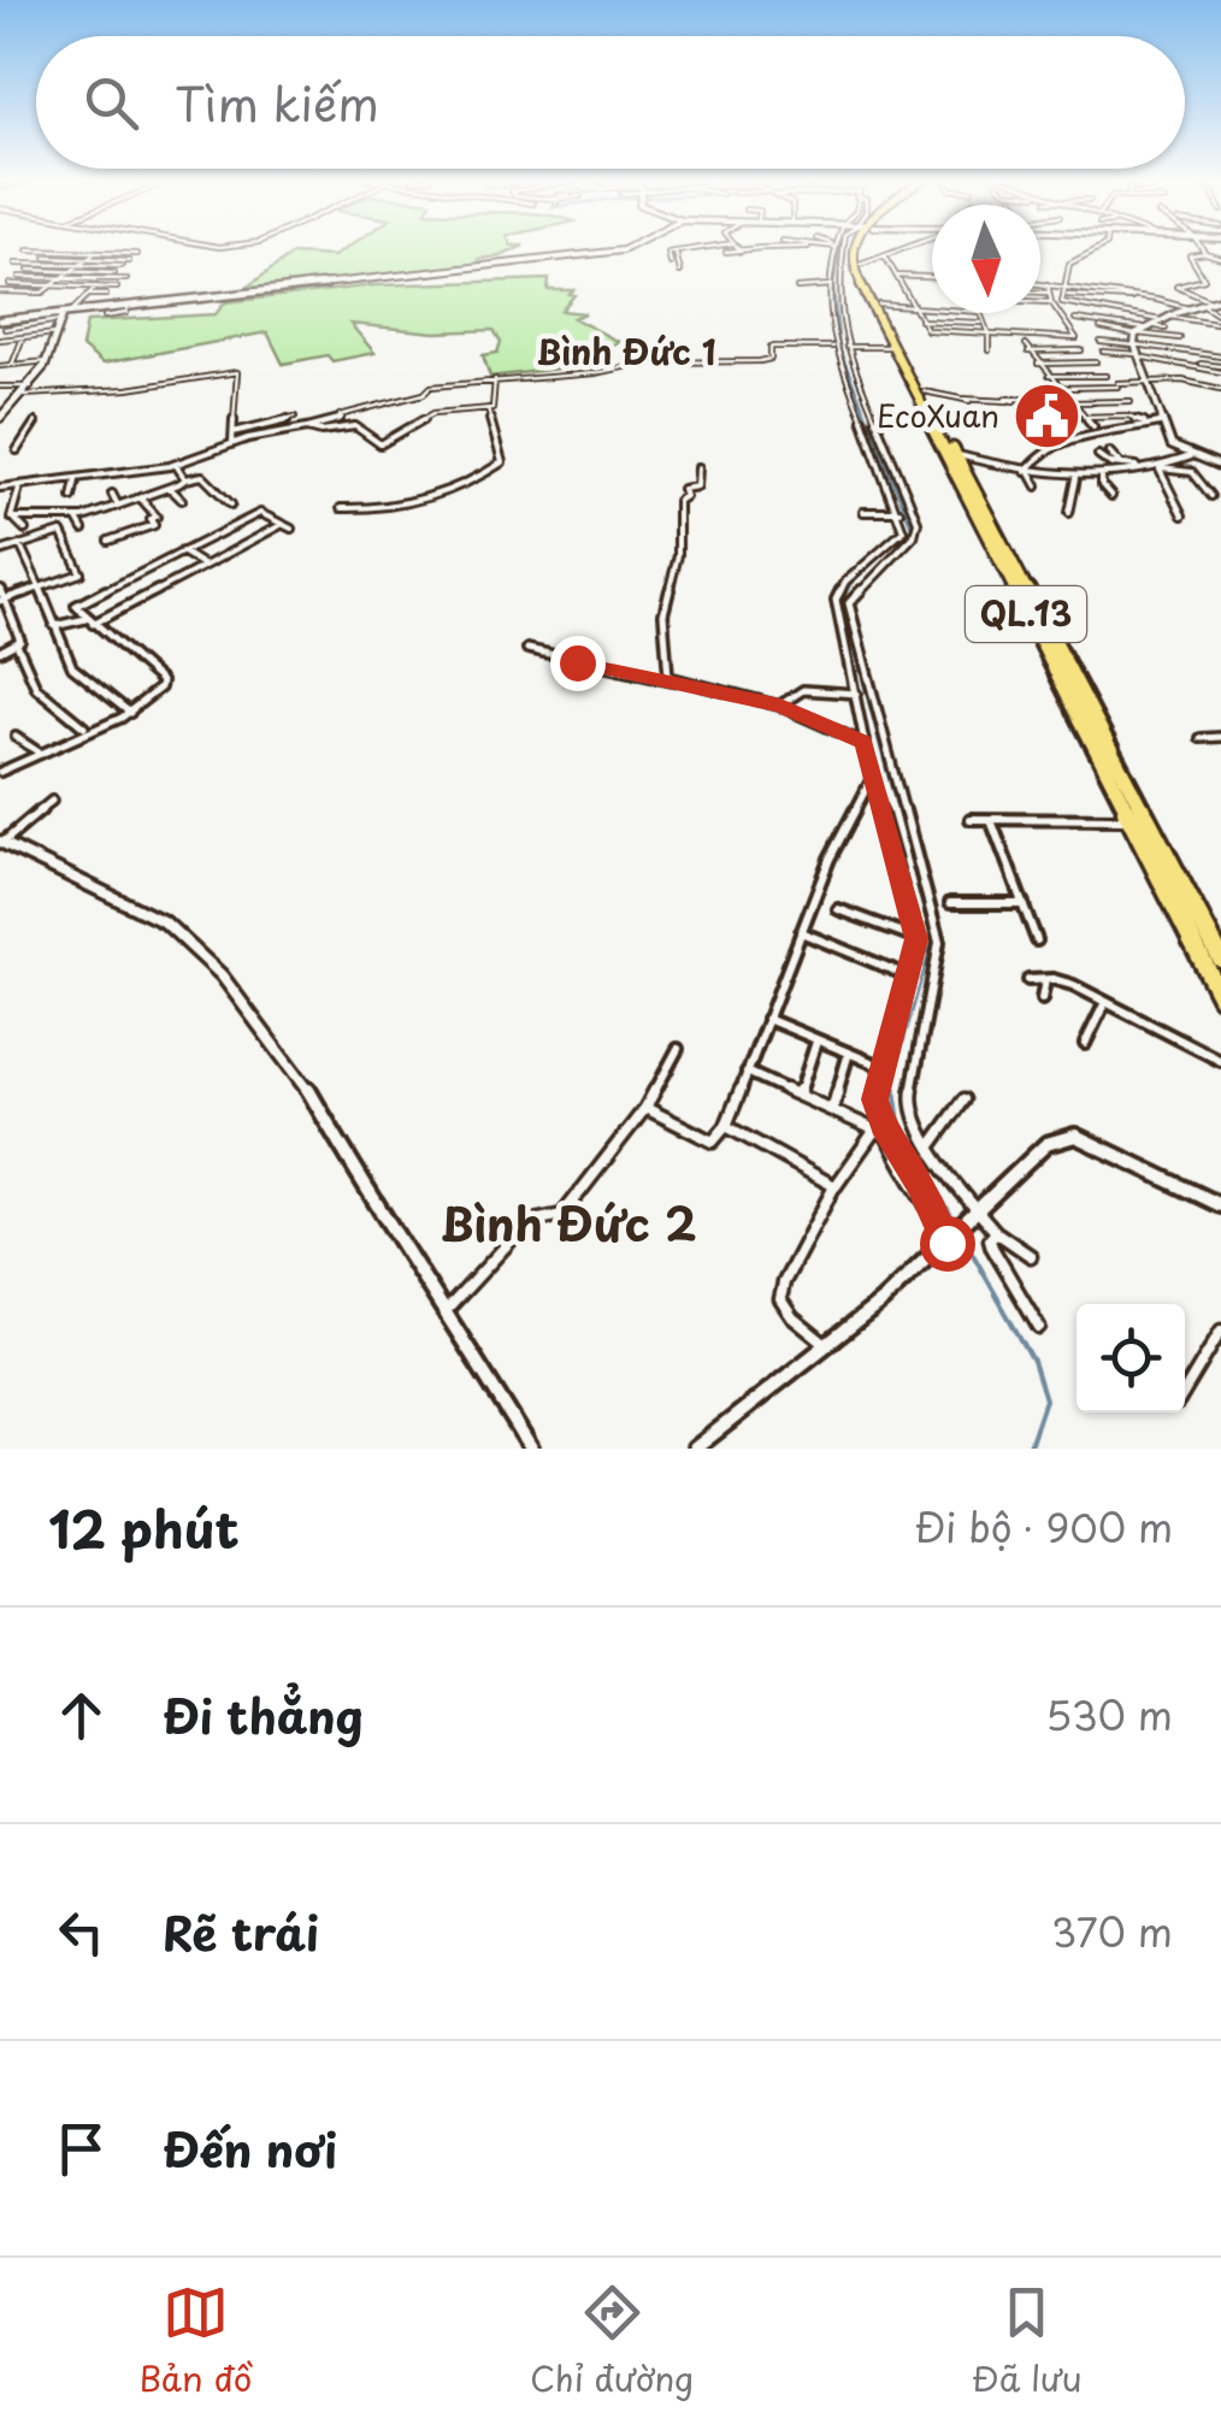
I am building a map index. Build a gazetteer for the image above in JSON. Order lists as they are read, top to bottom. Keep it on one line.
{"streets":{"highway":["QL.13"]},"districts":["Bình Đức 1","Bình Đức 2"],"places":{"public building":["EcoXuan"]},"north":"bottom","page":{"search":"Tìm kiếm","heading":["12 phút","Đi bộ · 900 m"],"list":[["Đi thẳng","530 m"],["Rẽ trái","370 m"],"Đến nơi"],"nav":["Bản đồ","Chỉ đường","Đã lưu"]}}
